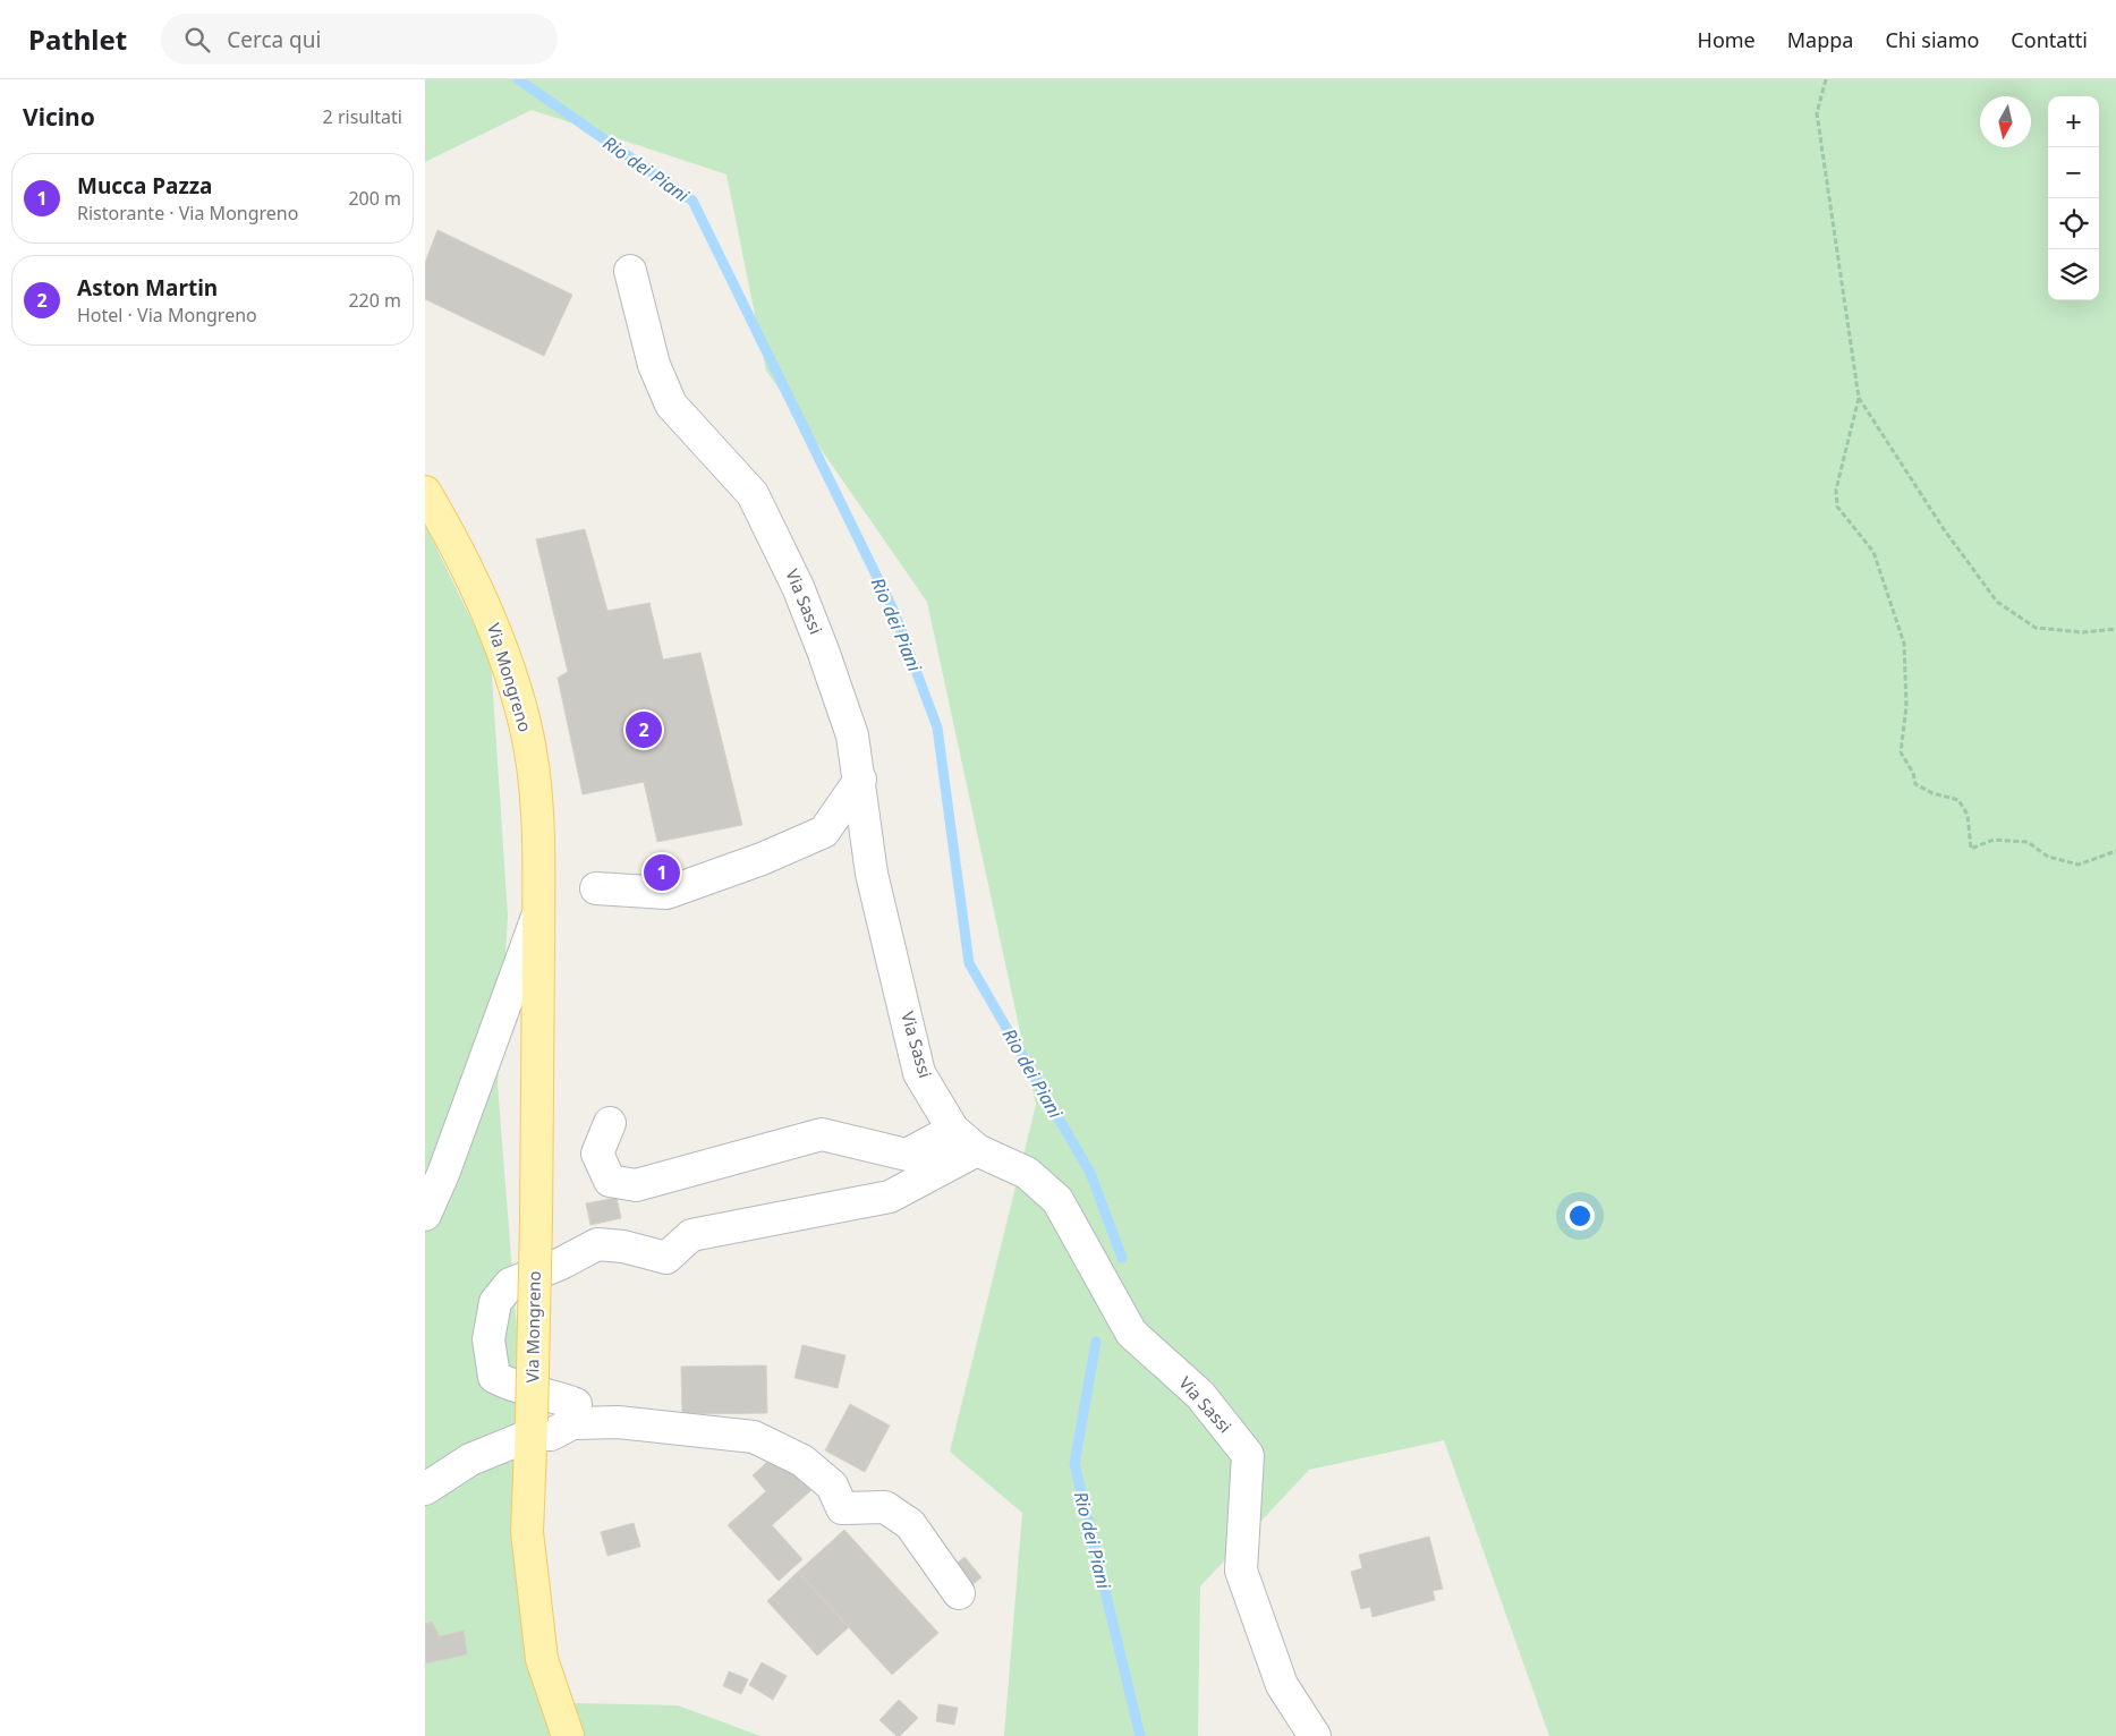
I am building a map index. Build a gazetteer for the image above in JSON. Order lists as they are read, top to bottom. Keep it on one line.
{"streets":{"main road":["Via Mongreno"],"street":["Via Sassi"]},"water":["Rio dei Piani"],"north":"bottom","page":{"header":"Pathlet","search":"Cerca qui","nav":["Home","Mappa","Chi siamo","Contatti"],"heading":["Vicino","2 risultati"],"map_buttons":["+","−"],"list":[{"mark":"1","name":"Mucca Pazza","note":"Ristorante · Via Mongreno","value":"200 m"},{"mark":"2","name":"Aston Martin","note":"Hotel · Via Mongreno","value":"220 m"}],"pins":["2","1"]}}
